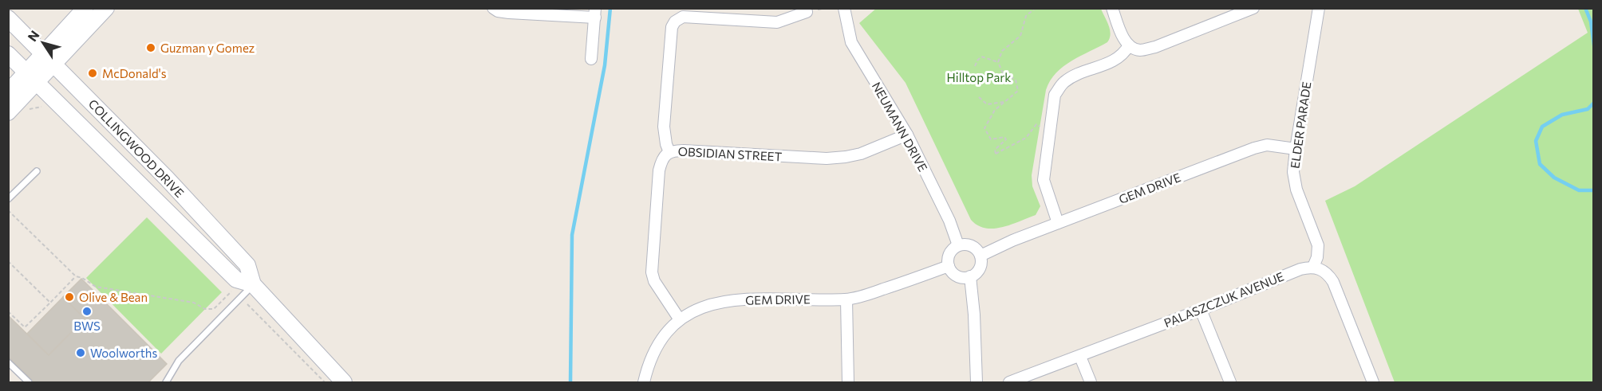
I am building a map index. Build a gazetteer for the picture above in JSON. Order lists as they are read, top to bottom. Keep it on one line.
{"streets":{"main road":["COLLINGWOOD DRIVE"],"street":["ELDER PARADE","NEUMANN DRIVE","OBSIDIAN STREET","GEM DRIVE","PALASZCZUK AVENUE"]},"crossings":[["ELDER PARADE","GEM DRIVE"],["ELDER PARADE","PALASZCZUK AVENUE"],["NEUMANN DRIVE","OBSIDIAN STREET"],["NEUMANN DRIVE","GEM DRIVE"],["OBSIDIAN STREET","GEM DRIVE"]],"parks":["Hilltop Park"],"places":["Guzman y Gomez","McDonald's","Olive & Bean","BWS","Woolworths"],"north":"top left"}
